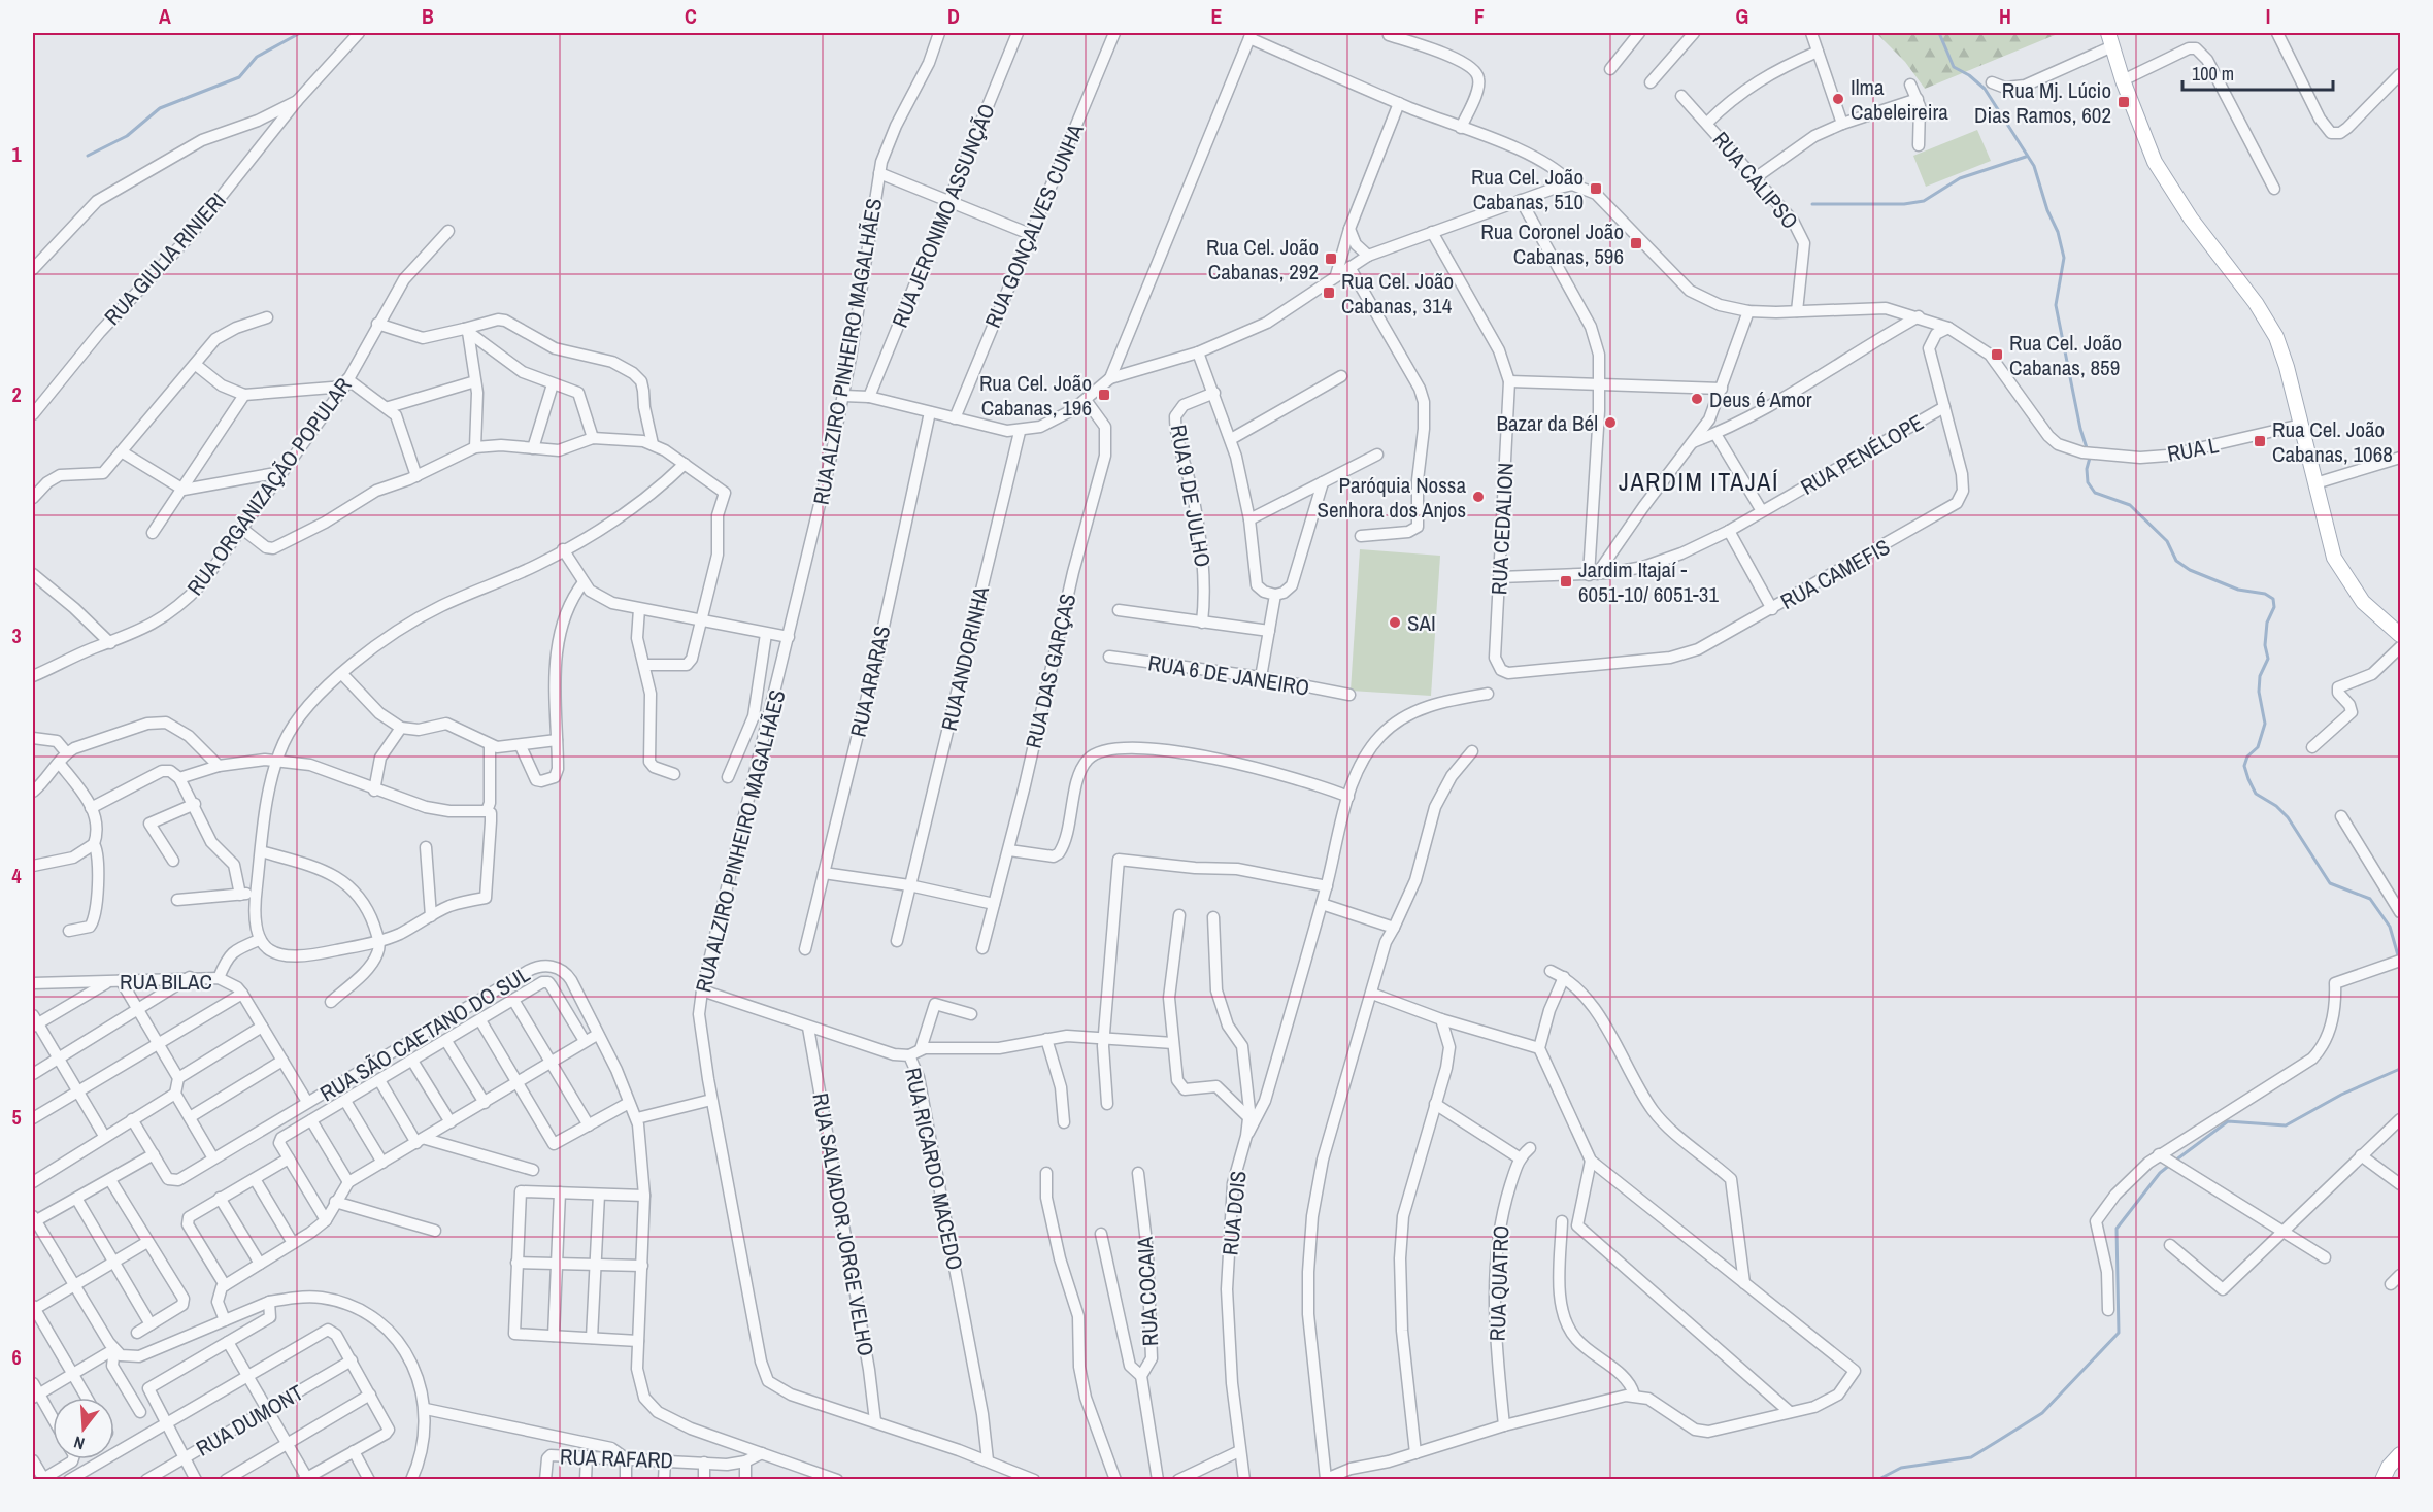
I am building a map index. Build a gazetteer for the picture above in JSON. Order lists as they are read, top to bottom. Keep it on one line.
{"streets":{"street":["RUA CALIPSO","RUA JERONIMO ASSUNÇÃO","RUA GONÇALVES CUNHA","RUA GIULIA RINIERI","RUA ALZIRO PINHEIRO MAGALHÃES","RUA L","RUA PENÉLOPE","RUA ORGANIZAÇÃO POPULAR","RUA 9 DE JULHO","RUA CEDALION","RUA CAMEFIS","RUA ANDORINHA","RUA DAS GARÇAS","RUA 6 DE JANEIRO","RUA ARARAS","RUA BILAC","RUA SÃO CAETANO DO SUL","RUA RICARDO MACEDO","RUA DOIS","RUA SALVADOR JORGE VELHO","RUA QUATRO","RUA COCAIA","RUA DUMONT","RUA RAFARD"]},"crossings":[["RUA CALIPSO","RUA L"],["RUA ALZIRO PINHEIRO MAGALHÃES","RUA RICARDO MACEDO"],["RUA ALZIRO PINHEIRO MAGALHÃES","RUA SALVADOR JORGE VELHO"],["RUA L","RUA CAMEFIS"],["RUA PENÉLOPE","RUA CEDALION"],["RUA PENÉLOPE","RUA CAMEFIS"],["RUA CEDALION","RUA CAMEFIS"],["RUA BILAC","RUA SÃO CAETANO DO SUL"],["RUA SÃO CAETANO DO SUL","RUA RAFARD"],["RUA RICARDO MACEDO","RUA SALVADOR JORGE VELHO"]],"districts":["JARDIM ITAJAÍ"],"places":{"other":["Ilma Cabeleireira","Deus é Amor","Bazar da Bél","Paróquia Nossa Senhora dos Anjos","SAI"],"transit":["Rua Mj. Lúcio Dias Ramos, 602","Rua Cel. João Cabanas, 510","Rua Coronel João Cabanas, 596","Rua Cel. João Cabanas, 292","Rua Cel. João Cabanas, 314","Rua Cel. João Cabanas, 859","Rua Cel. João Cabanas, 196","Rua Cel. João Cabanas, 1068","Jardim Itajaí - 6051-10/ 6051-31"]},"scale_bar":"100 m","north":"bottom","grid":{"columns":["A","B","C","D","E","F","G","H","I"],"rows":["1","2","3","4","5","6"]}}
